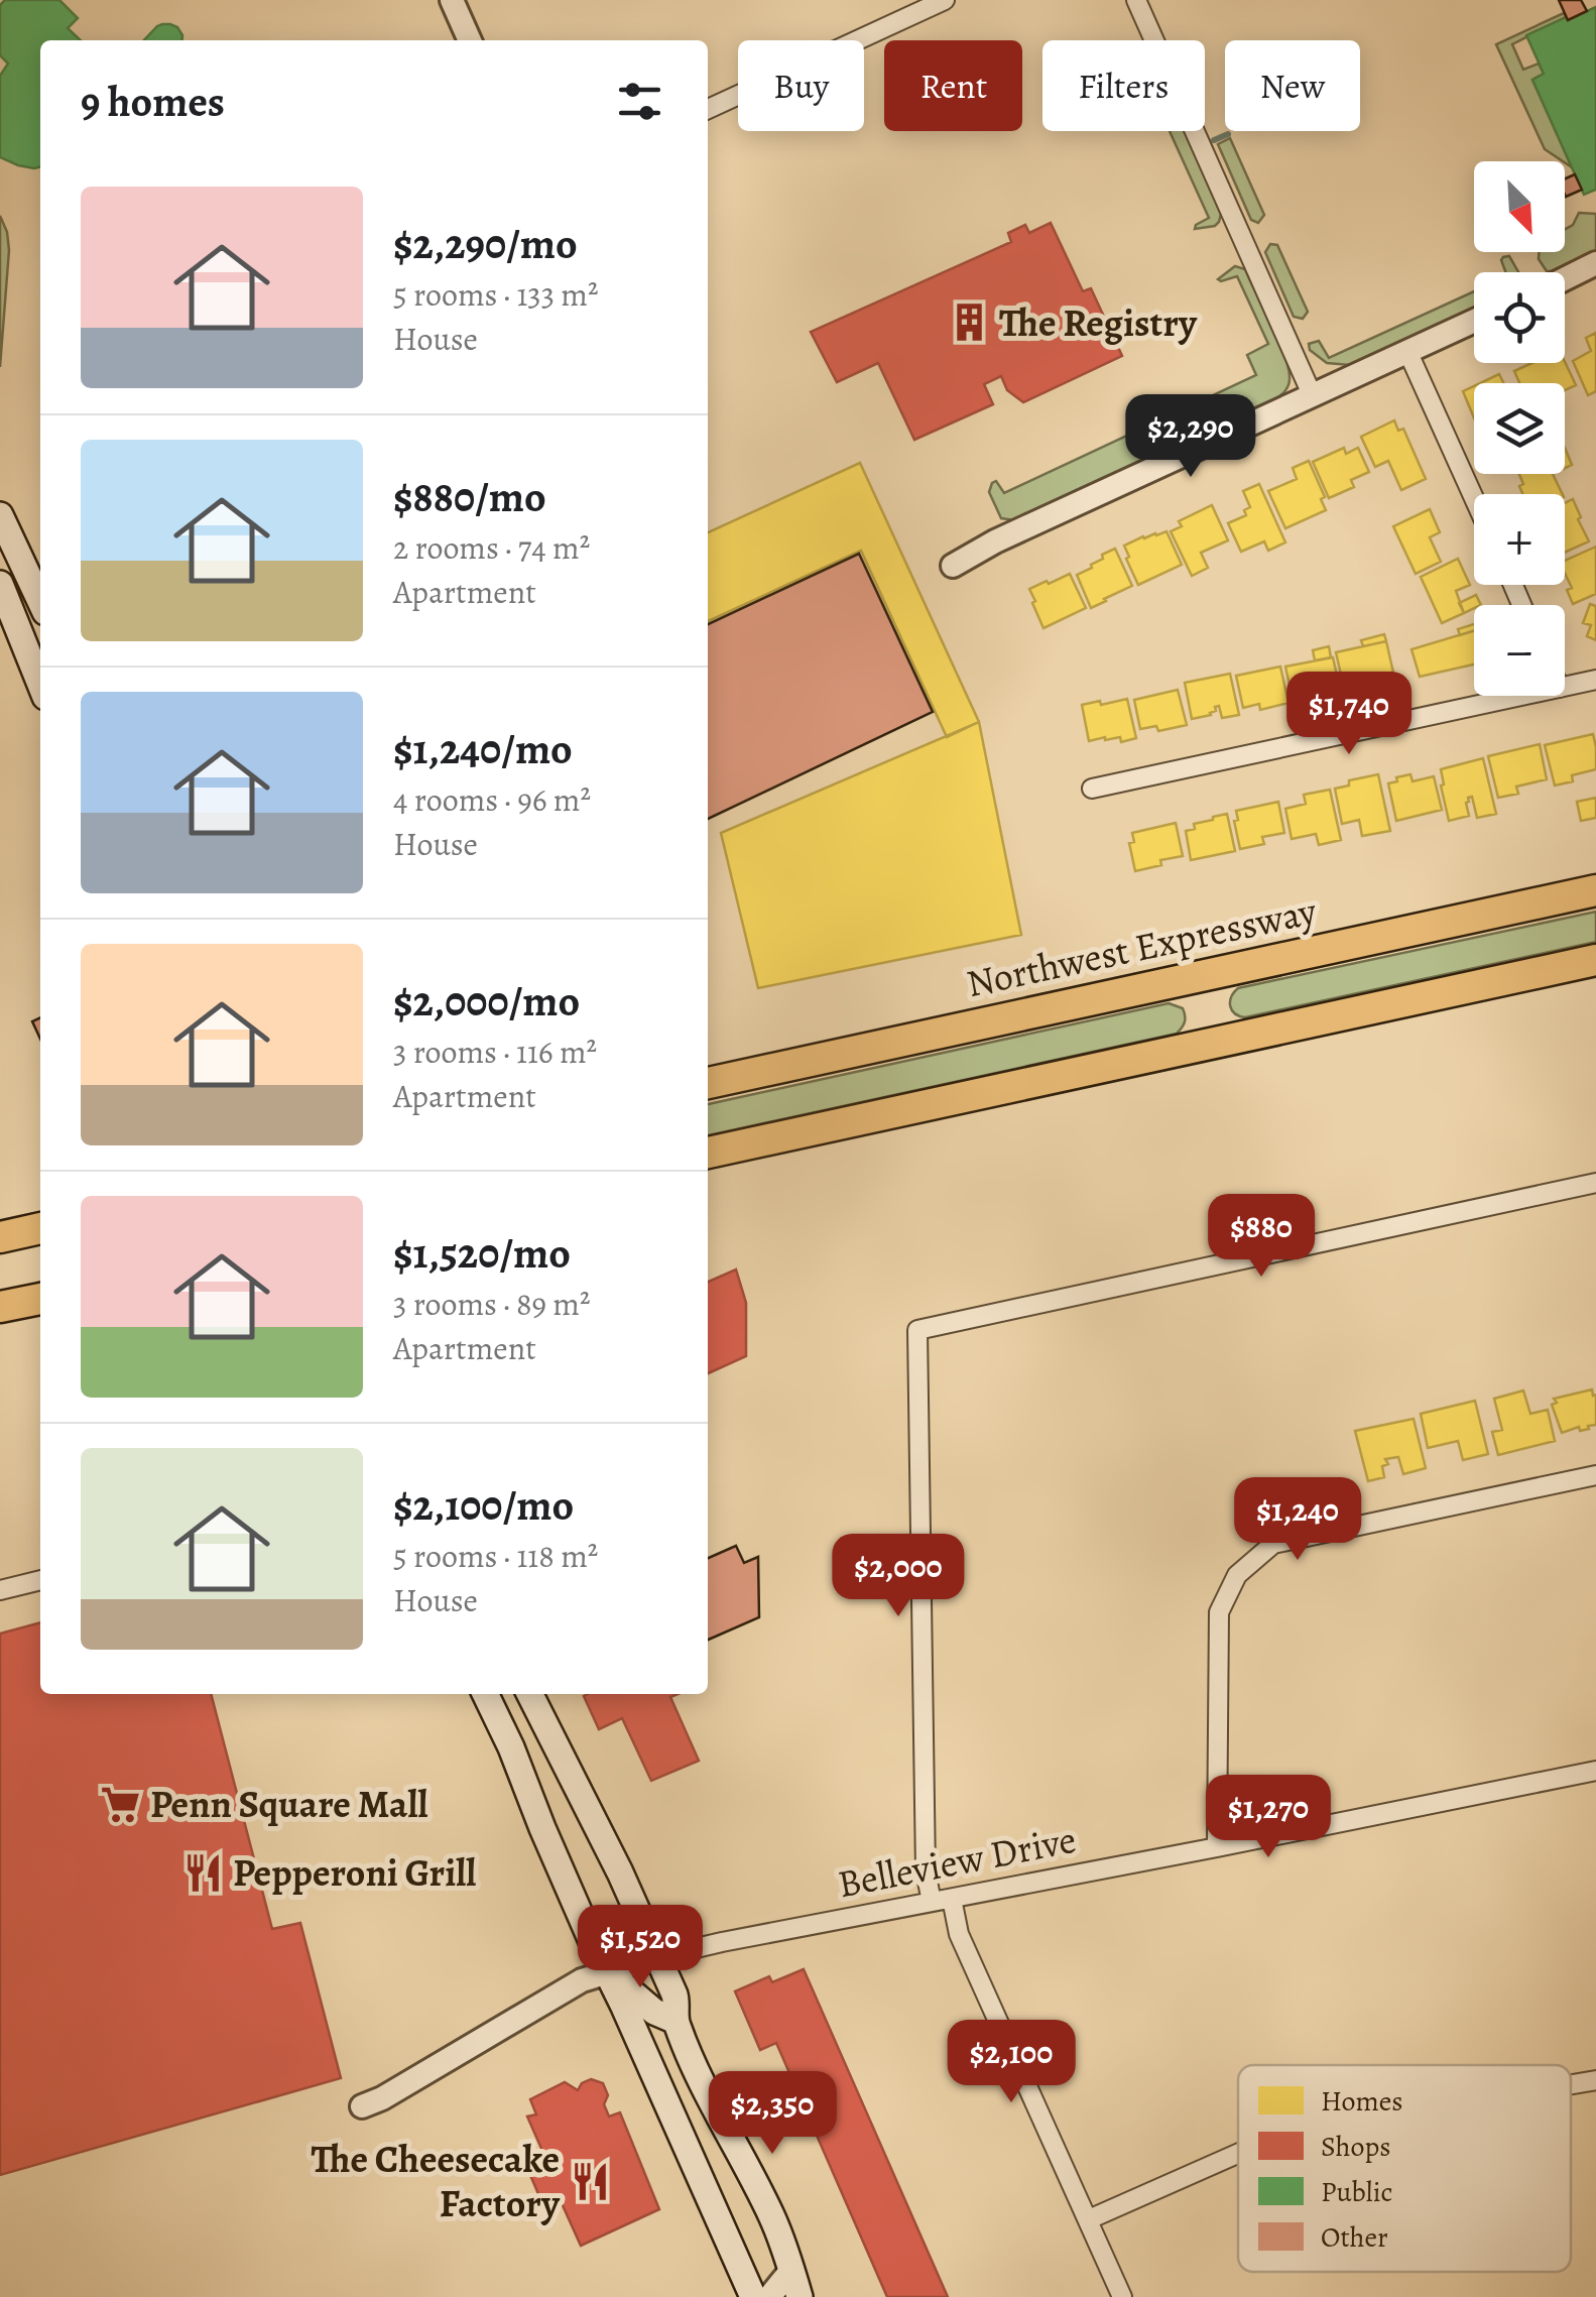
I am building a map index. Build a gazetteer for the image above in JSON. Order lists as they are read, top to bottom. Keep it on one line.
{"streets":{"highway":["Northwest Expressway"],"street":["Belleview Drive"]},"places":{"building":["The Registry"],"supermarket":["Penn Square Mall"],"restaurant":["Pepperoni Grill","The Cheesecake Factory"]},"legend":["Homes","Shops","Public","Other"],"north":"bottom right","page":{"chip":["Buy","Rent","Filters","New"],"heading":"9 homes","map_buttons":["+","−"],"list":[{"name":"$2,290/mo","note":"5 rooms · 133 m² · House"},{"name":"$880/mo","note":"2 rooms · 74 m² · Apartment"},{"name":"$1,240/mo","note":"4 rooms · 96 m² · House"},{"name":"$2,000/mo","note":"3 rooms · 116 m² · Apartment"},{"name":"$1,520/mo","note":"3 rooms · 89 m² · Apartment"},{"name":"$2,100/mo","note":"5 rooms · 118 m² · House"}],"price":["$2,290","$1,740","$880","$1,240","$2,000","$1,270","$1,520","$2,100","$2,350"]}}
